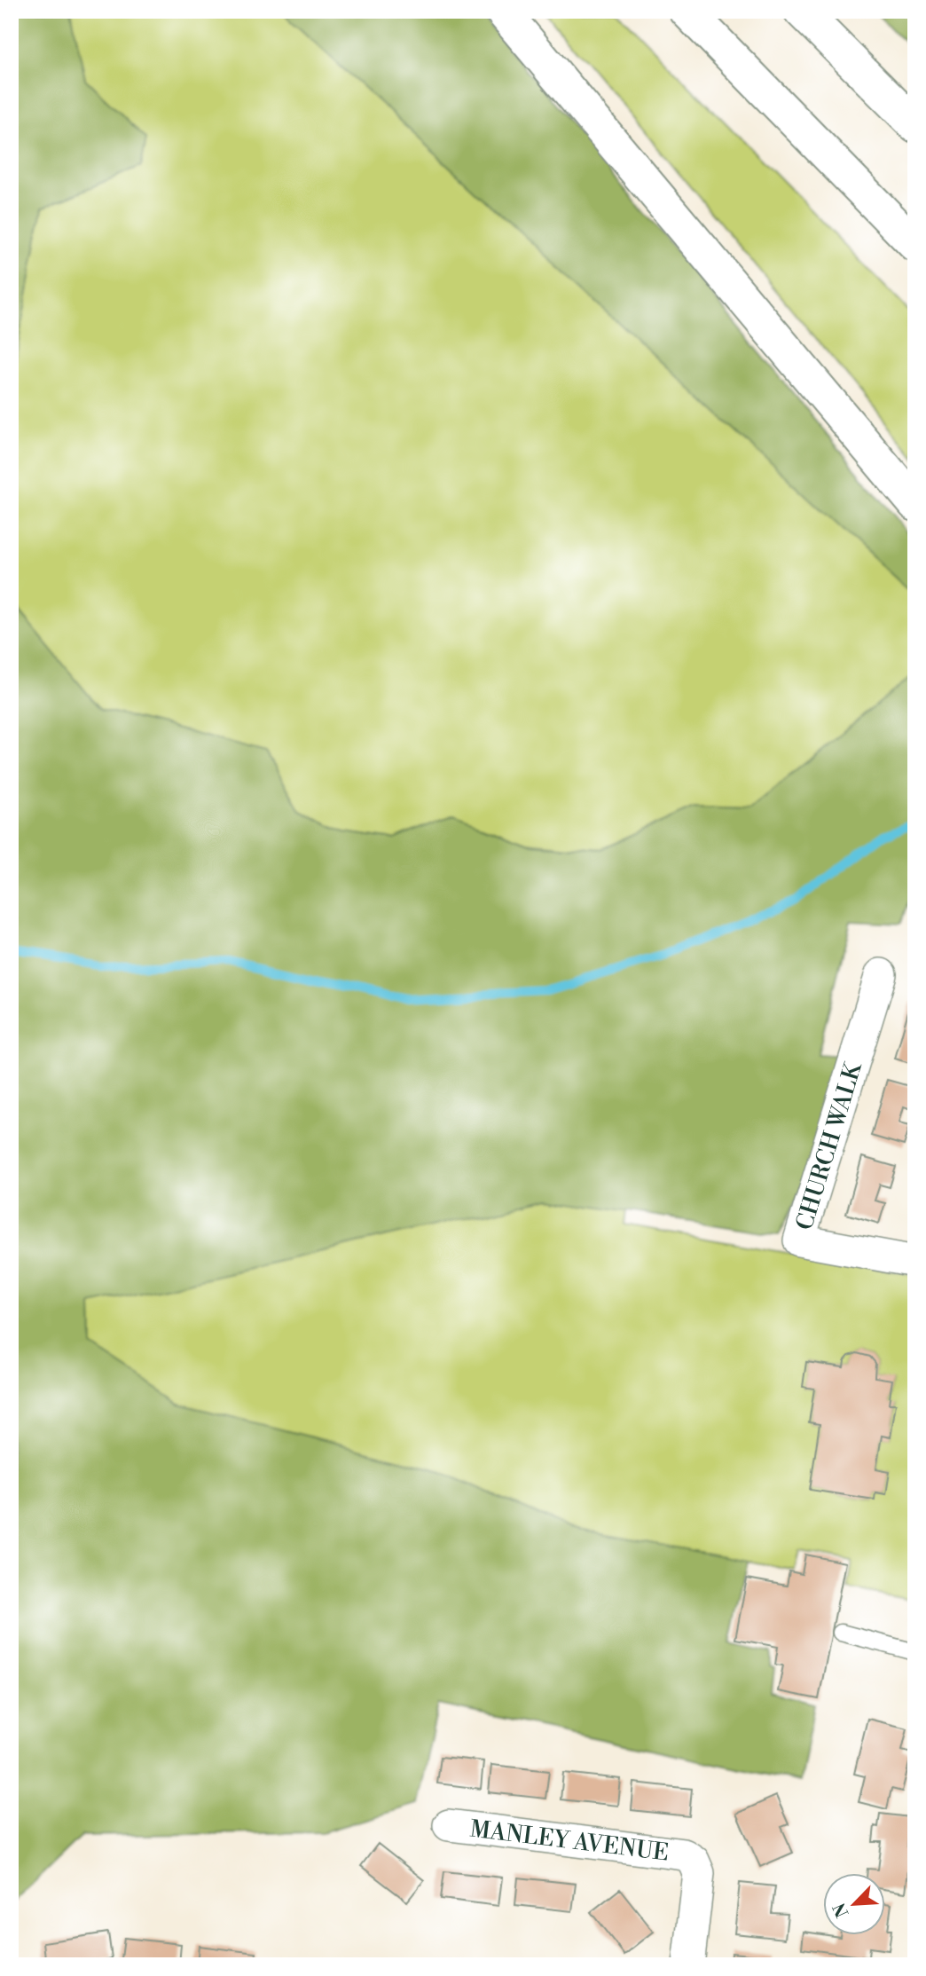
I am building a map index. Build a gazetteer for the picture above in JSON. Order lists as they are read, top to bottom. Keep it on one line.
{"streets":{"street":["CHURCH WALK","MANLEY AVENUE"]},"north":"bottom left"}
